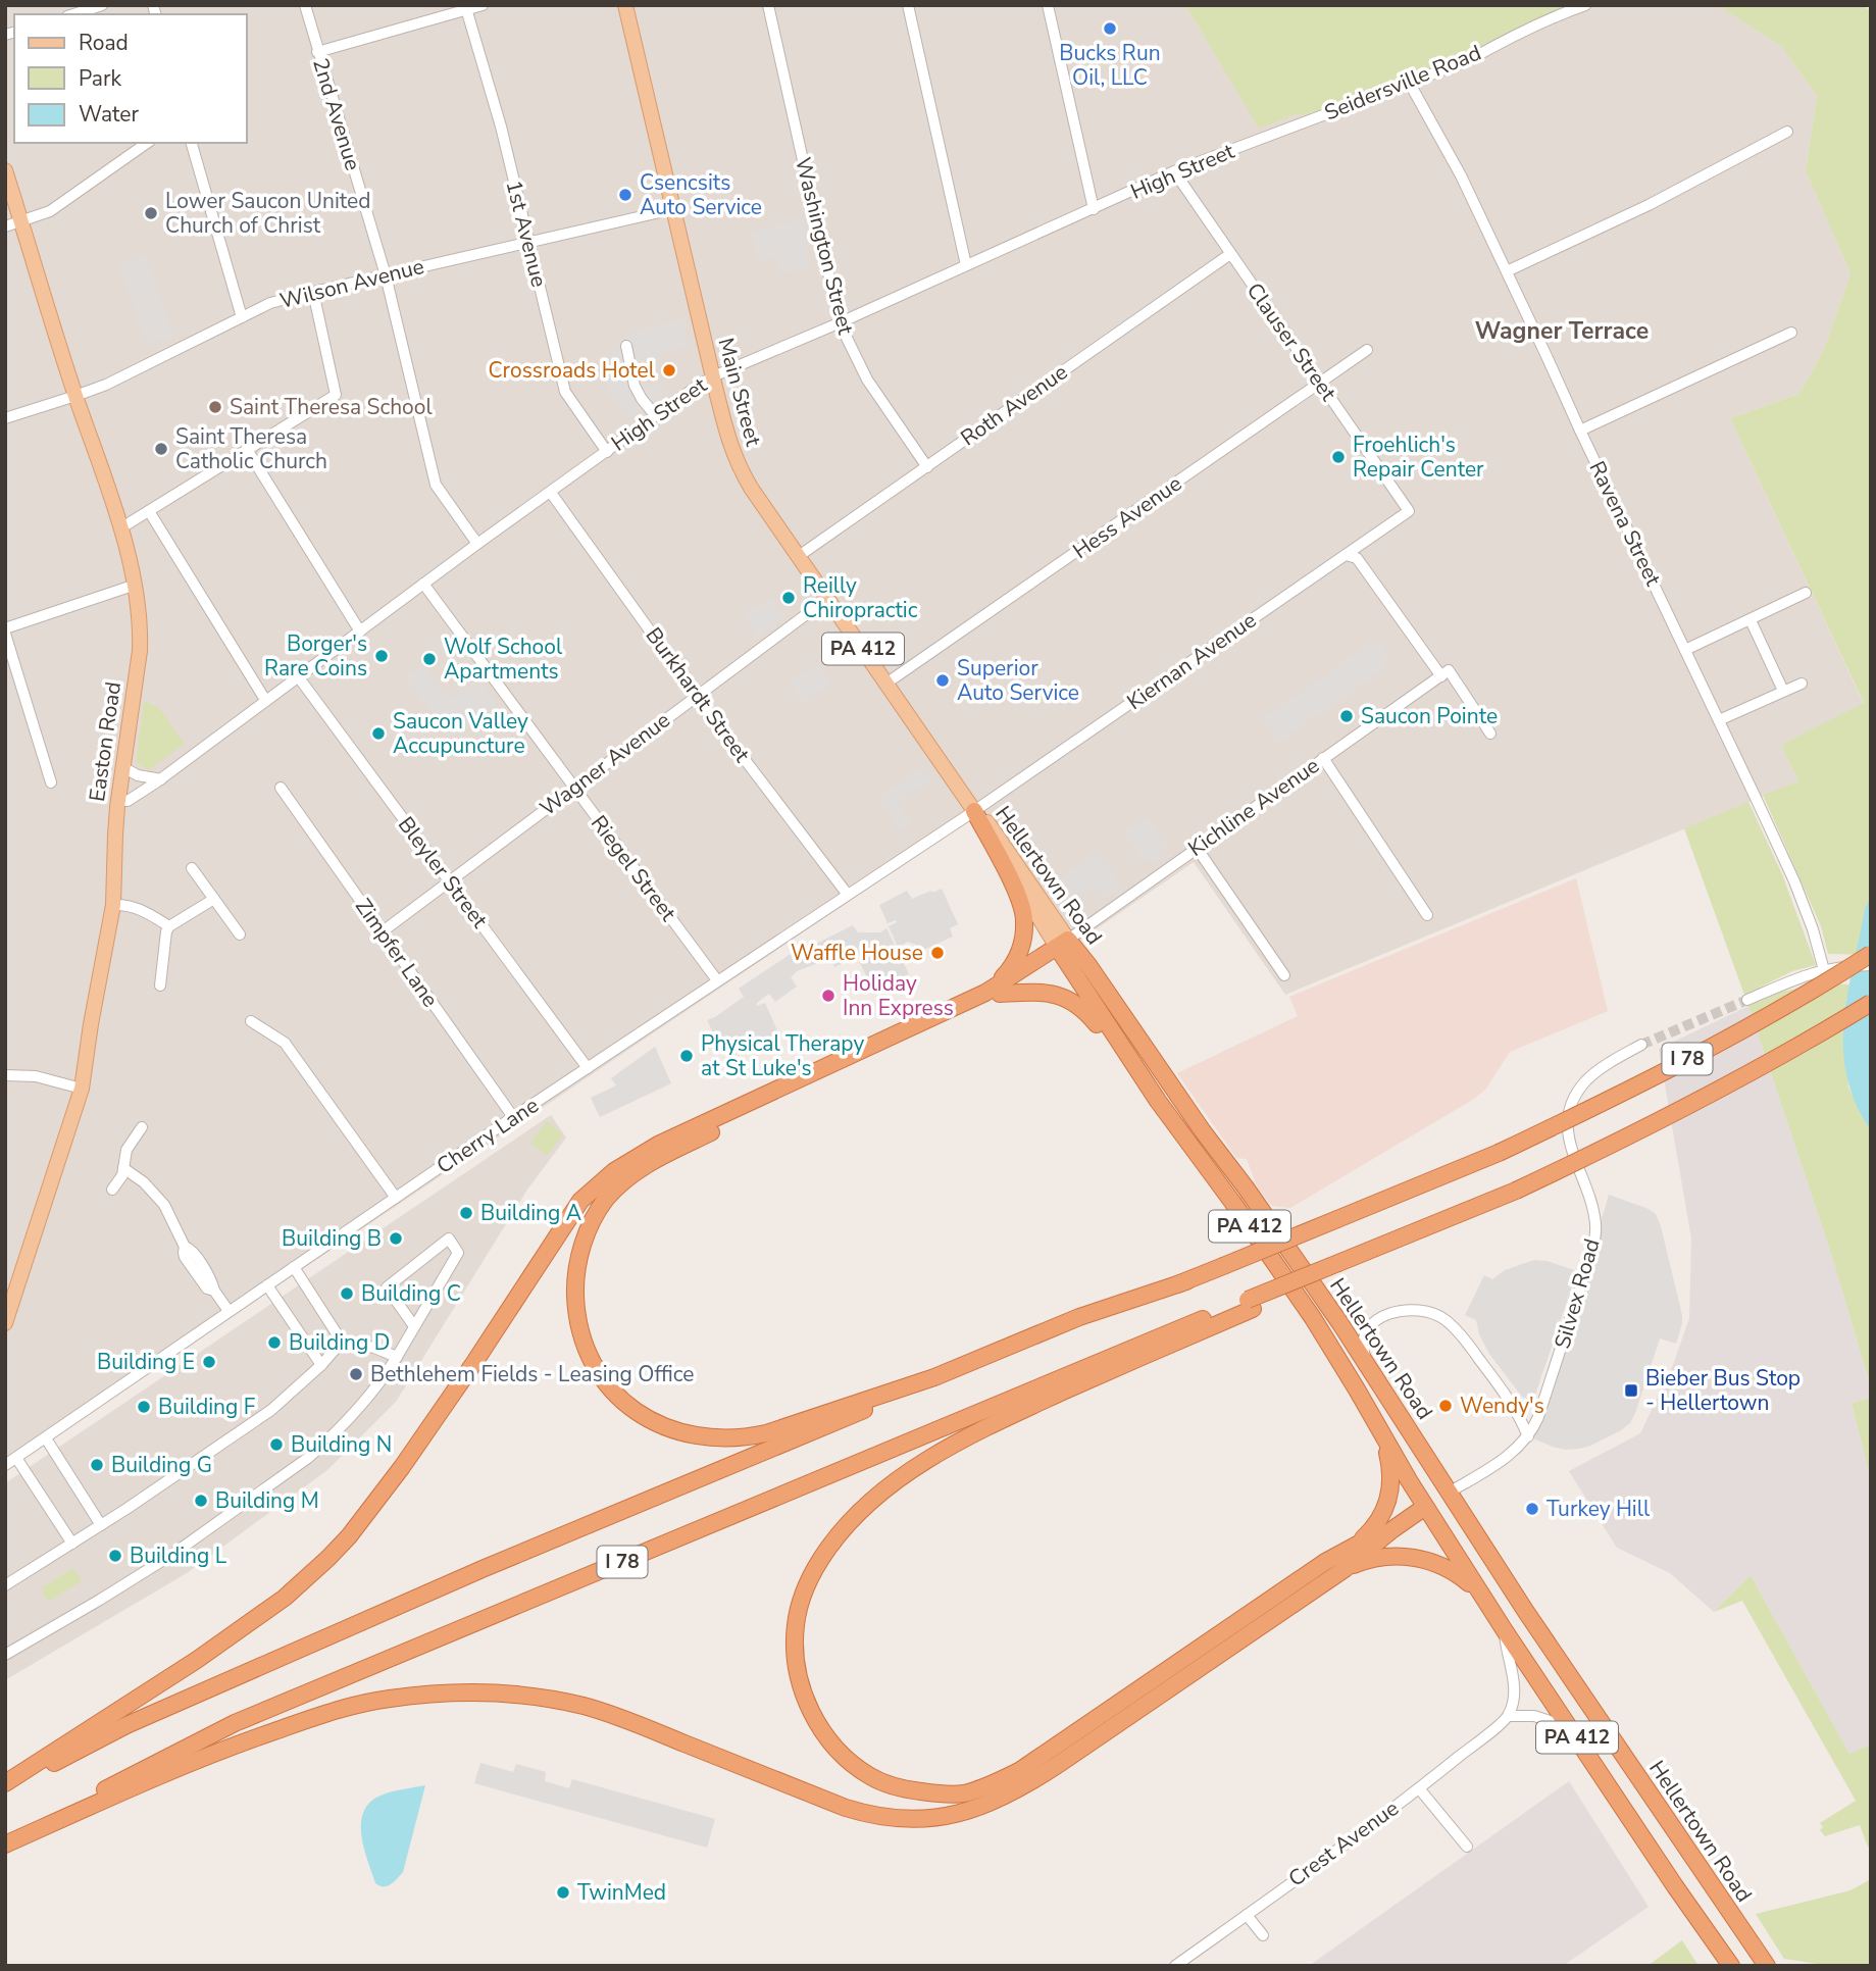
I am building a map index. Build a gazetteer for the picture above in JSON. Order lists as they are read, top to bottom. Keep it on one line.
{"streets":{"highway":["PA 412","Hellertown Road","I 78"],"main road":["Main Street","Easton Road"],"street":["Seidersville Road","2nd Avenue","High Street","1st Avenue","Washington Street","Wilson Avenue","Clauser Street","Roth Avenue","Hess Avenue","Ravena Street","Kiernan Avenue","Burkhardt Street","Wagner Avenue","Kichline Avenue","Riegel Street","Bleyler Street","Zimpfer Lane","Cherry Lane","Silvex Road","Crest Avenue"]},"crossings":[["Seidersville Road","High Street"],["Seidersville Road","Ravena Street"],["2nd Avenue","High Street"],["2nd Avenue","Wilson Avenue"],["High Street","1st Avenue"],["High Street","Washington Street"],["High Street","Clauser Street"],["High Street","Main Street"],["High Street","Burkhardt Street"],["High Street","Easton Road"],["High Street","Riegel Street"],["High Street","Bleyler Street"],["1st Avenue","Wilson Avenue"],["Washington Street","Roth Avenue"],["Wilson Avenue","Main Street"],["Wilson Avenue","Easton Road"],["Clauser Street","Roth Avenue"],["Clauser Street","Hess Avenue"],["Clauser Street","Kiernan Avenue"],["Main Street","Roth Avenue"],["Main Street","Hess Avenue"],["Main Street","Kiernan Avenue"],["Main Street","Wagner Avenue"],["Main Street","Hellertown Road"],["Main Street","Cherry Lane"],["Kiernan Avenue","Hellertown Road"],["Kiernan Avenue","Cherry Lane"],["Burkhardt Street","Wagner Avenue"],["Burkhardt Street","Cherry Lane"],["Wagner Avenue","Riegel Street"],["Wagner Avenue","Bleyler Street"],["Wagner Avenue","Zimpfer Lane"],["Kichline Avenue","Hellertown Road"],["Riegel Street","Cherry Lane"],["Bleyler Street","Cherry Lane"],["Hellertown Road","Cherry Lane"],["Hellertown Road","Silvex Road"],["Zimpfer Lane","Cherry Lane"]],"districts":["Wagner Terrace"],"places":{"other":["Bucks Run Oil, LLC","Csencsits Auto Service","Lower Saucon United Church of Christ","Crossroads Hotel","Saint Theresa School","Saint Theresa Catholic Church","Froehlich's Repair Center","Reilly Chiropractic","Borger's Rare Coins","Wolf School Apartments","Superior Auto Service","Saucon Pointe","Saucon Valley Accupuncture","Waffle House","Holiday Inn Express","Physical Therapy at St Luke's","Building A","Building B","Building C","Building D","Building E","Bethlehem Fields - Leasing Office","Wendy's","Building F","Building N","Building G","Building M","Turkey Hill","Building L","TwinMed"],"transit":["Bieber Bus Stop - Hellertown"]},"legend":["Road","Park","Water"]}
